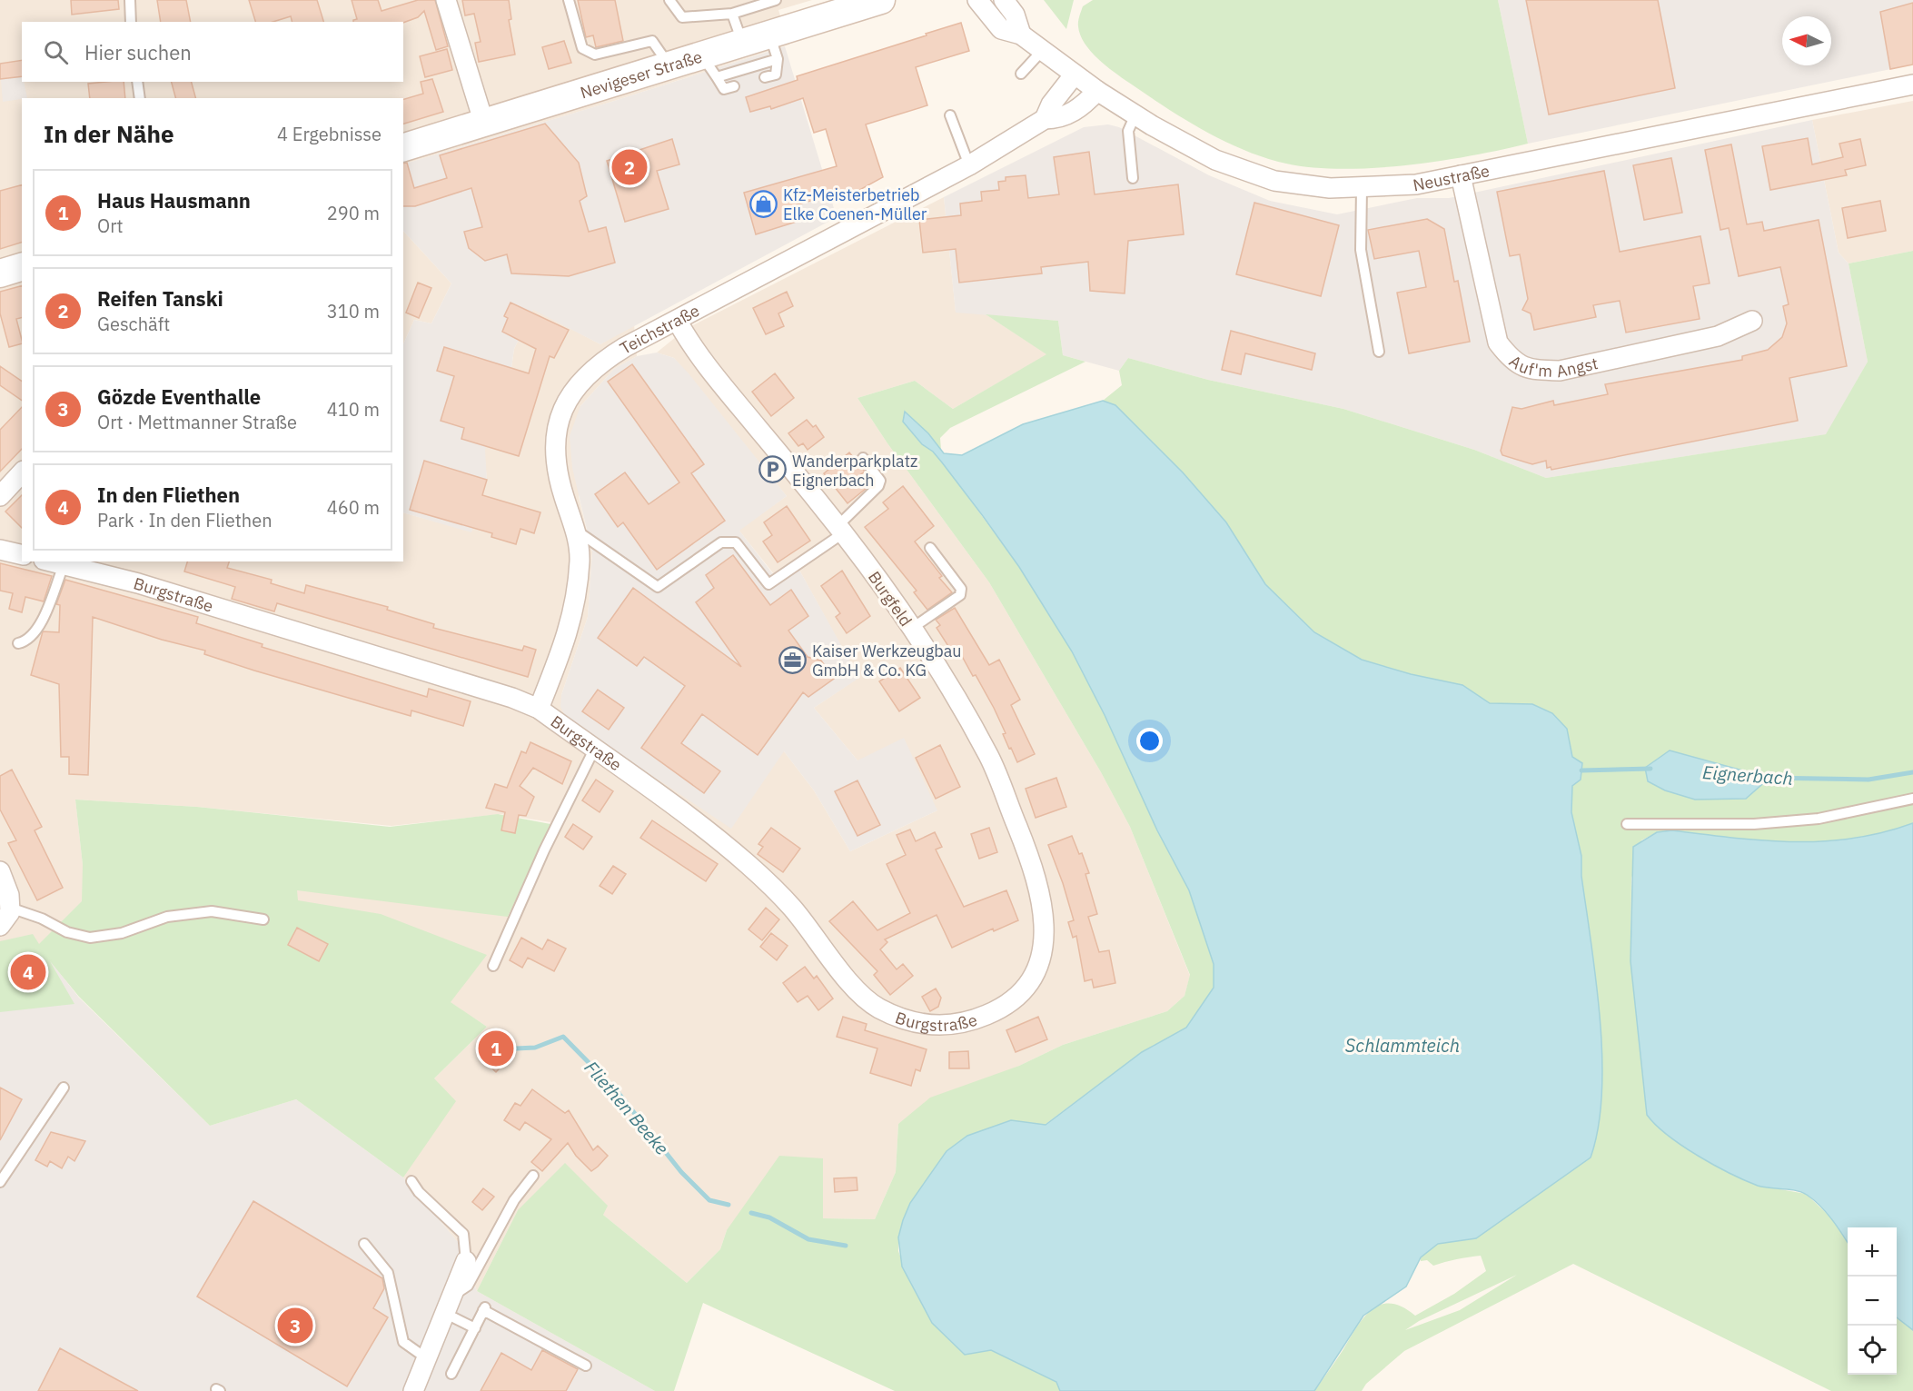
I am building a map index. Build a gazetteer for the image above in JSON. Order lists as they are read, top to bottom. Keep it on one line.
{"streets":{"main road":["Nevigeser Straße"],"street":["Neustraße","Teichstraße","Auf'm Angst","Burgstraße","Burgfeld"]},"crossings":[["Neustraße","Teichstraße"],["Neustraße","Auf'm Angst"],["Teichstraße","Burgstraße"],["Teichstraße","Burgfeld"],["Burgstraße","Burgfeld"]],"water":["Eignerbach","Schlammteich","Fliethen Beeke"],"places":{"shop":["Kfz-Meisterbetrieb Elke Coenen-Müller"],"parking":["Wanderparkplatz Eignerbach"],"office":["Kaiser Werkzeugbau GmbH & Co. KG"]},"north":"left","page":{"search":"Hier suchen","heading":["In der Nähe","4 Ergebnisse"],"pins":["2","4","1","3"],"list":[{"mark":"1","name":"Haus Hausmann","note":"Ort","value":"290 m"},{"mark":"2","name":"Reifen Tanski","note":"Geschäft","value":"310 m"},{"mark":"3","name":"Gözde Eventhalle","note":"Ort · Mettmanner Straße","value":"410 m"},{"mark":"4","name":"In den Fliethen","note":"Park · In den Fliethen","value":"460 m"}],"map_buttons":["+","−"]}}
